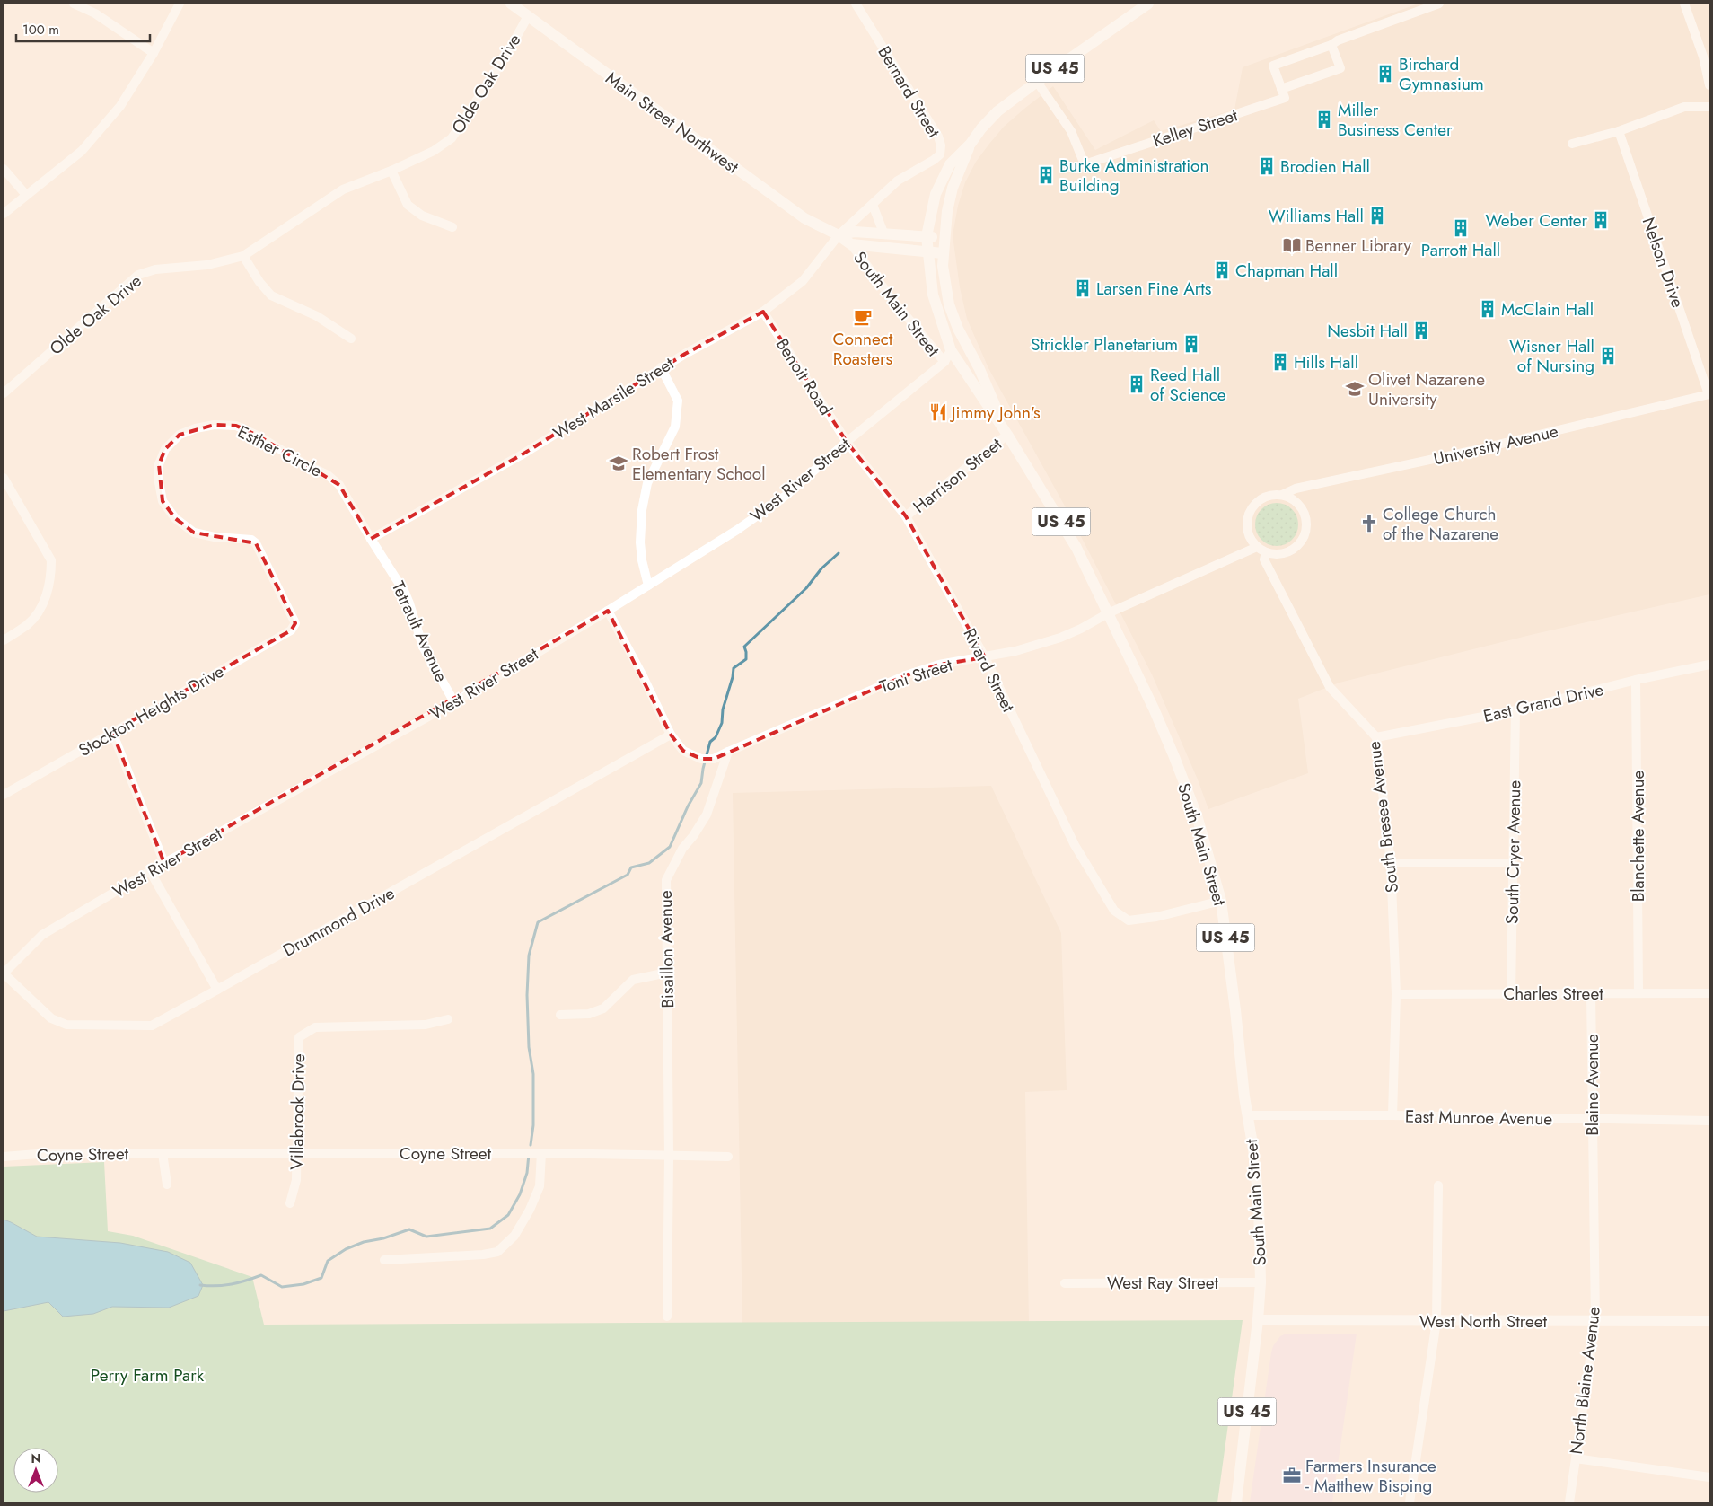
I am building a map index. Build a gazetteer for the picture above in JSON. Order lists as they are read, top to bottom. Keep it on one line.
{"streets":{"main road":["US 45","Main Street Northwest","South Main Street","West North Street"],"street":["Olde Oak Drive","Bernard Street","Kelley Street","Nelson Drive","Benoit Road","West Marsile Street","University Avenue","Esther Circle","Harrison Street","West River Street","Tetrault Avenue","Rivard Street","Toni Street","East Grand Drive","Stockton Heights Drive","South Bresee Avenue","Blanchette Avenue","South Cryer Avenue","Drummond Drive","Bisaillon Avenue","Charles Street","Blaine Avenue","Villabrook Drive","East Munroe Avenue","Coyne Street","West Ray Street","North Blaine Avenue"]},"crossings":[["US 45","Kelley Street"],["US 45","South Main Street"],["US 45","West North Street"],["Olde Oak Drive","Main Street Northwest"],["Bernard Street","Main Street Northwest"],["Bernard Street","West Marsile Street"],["Main Street Northwest","South Main Street"],["Main Street Northwest","West Marsile Street"],["Nelson Drive","University Avenue"],["South Main Street","Harrison Street"],["South Main Street","West River Street"],["South Main Street","Rivard Street"],["South Main Street","Toni Street"],["South Main Street","East Munroe Avenue"],["South Main Street","West Ray Street"],["South Main Street","West North Street"],["Benoit Road","West Marsile Street"],["Benoit Road","West River Street"],["Benoit Road","Rivard Street"],["West Marsile Street","Esther Circle"],["West Marsile Street","Tetrault Avenue"],["University Avenue","South Bresee Avenue"],["Esther Circle","Tetrault Avenue"],["Esther Circle","Stockton Heights Drive"],["Harrison Street","Rivard Street"],["West River Street","Tetrault Avenue"],["West River Street","Rivard Street"],["West River Street","Drummond Drive"],["Rivard Street","Toni Street"],["Toni Street","Bisaillon Avenue"],["East Grand Drive","South Bresee Avenue"],["East Grand Drive","Blanchette Avenue"],["East Grand Drive","South Cryer Avenue"],["South Bresee Avenue","Charles Street"],["South Bresee Avenue","East Munroe Avenue"],["Blanchette Avenue","Charles Street"],["South Cryer Avenue","Charles Street"],["Bisaillon Avenue","Coyne Street"],["Charles Street","Blaine Avenue"],["Blaine Avenue","East Munroe Avenue"],["Blaine Avenue","North Blaine Avenue"],["Villabrook Drive","Coyne Street"],["West North Street","North Blaine Avenue"]],"parks":["Perry Farm Park"],"places":{"building":["Birchard Gymnasium","Miller Business Center","Brodien Hall","Burke Administration Building","Williams Hall","Weber Center","Parrott Hall","Chapman Hall","Larsen Fine Arts","McClain Hall","Nesbit Hall","Strickler Planetarium","Wisner Hall of Nursing","Hills Hall","Reed Hall of Science"],"library":["Benner Library"],"cafe":["Connect Roasters"],"school or university":["Olivet Nazarene University","Robert Frost Elementary School"],"restaurant":["Jimmy John's"],"church":["College Church of the Nazarene"],"office":["Farmers Insurance - Matthew Bisping"]},"scale_bar":"100 m","north":"top"}
